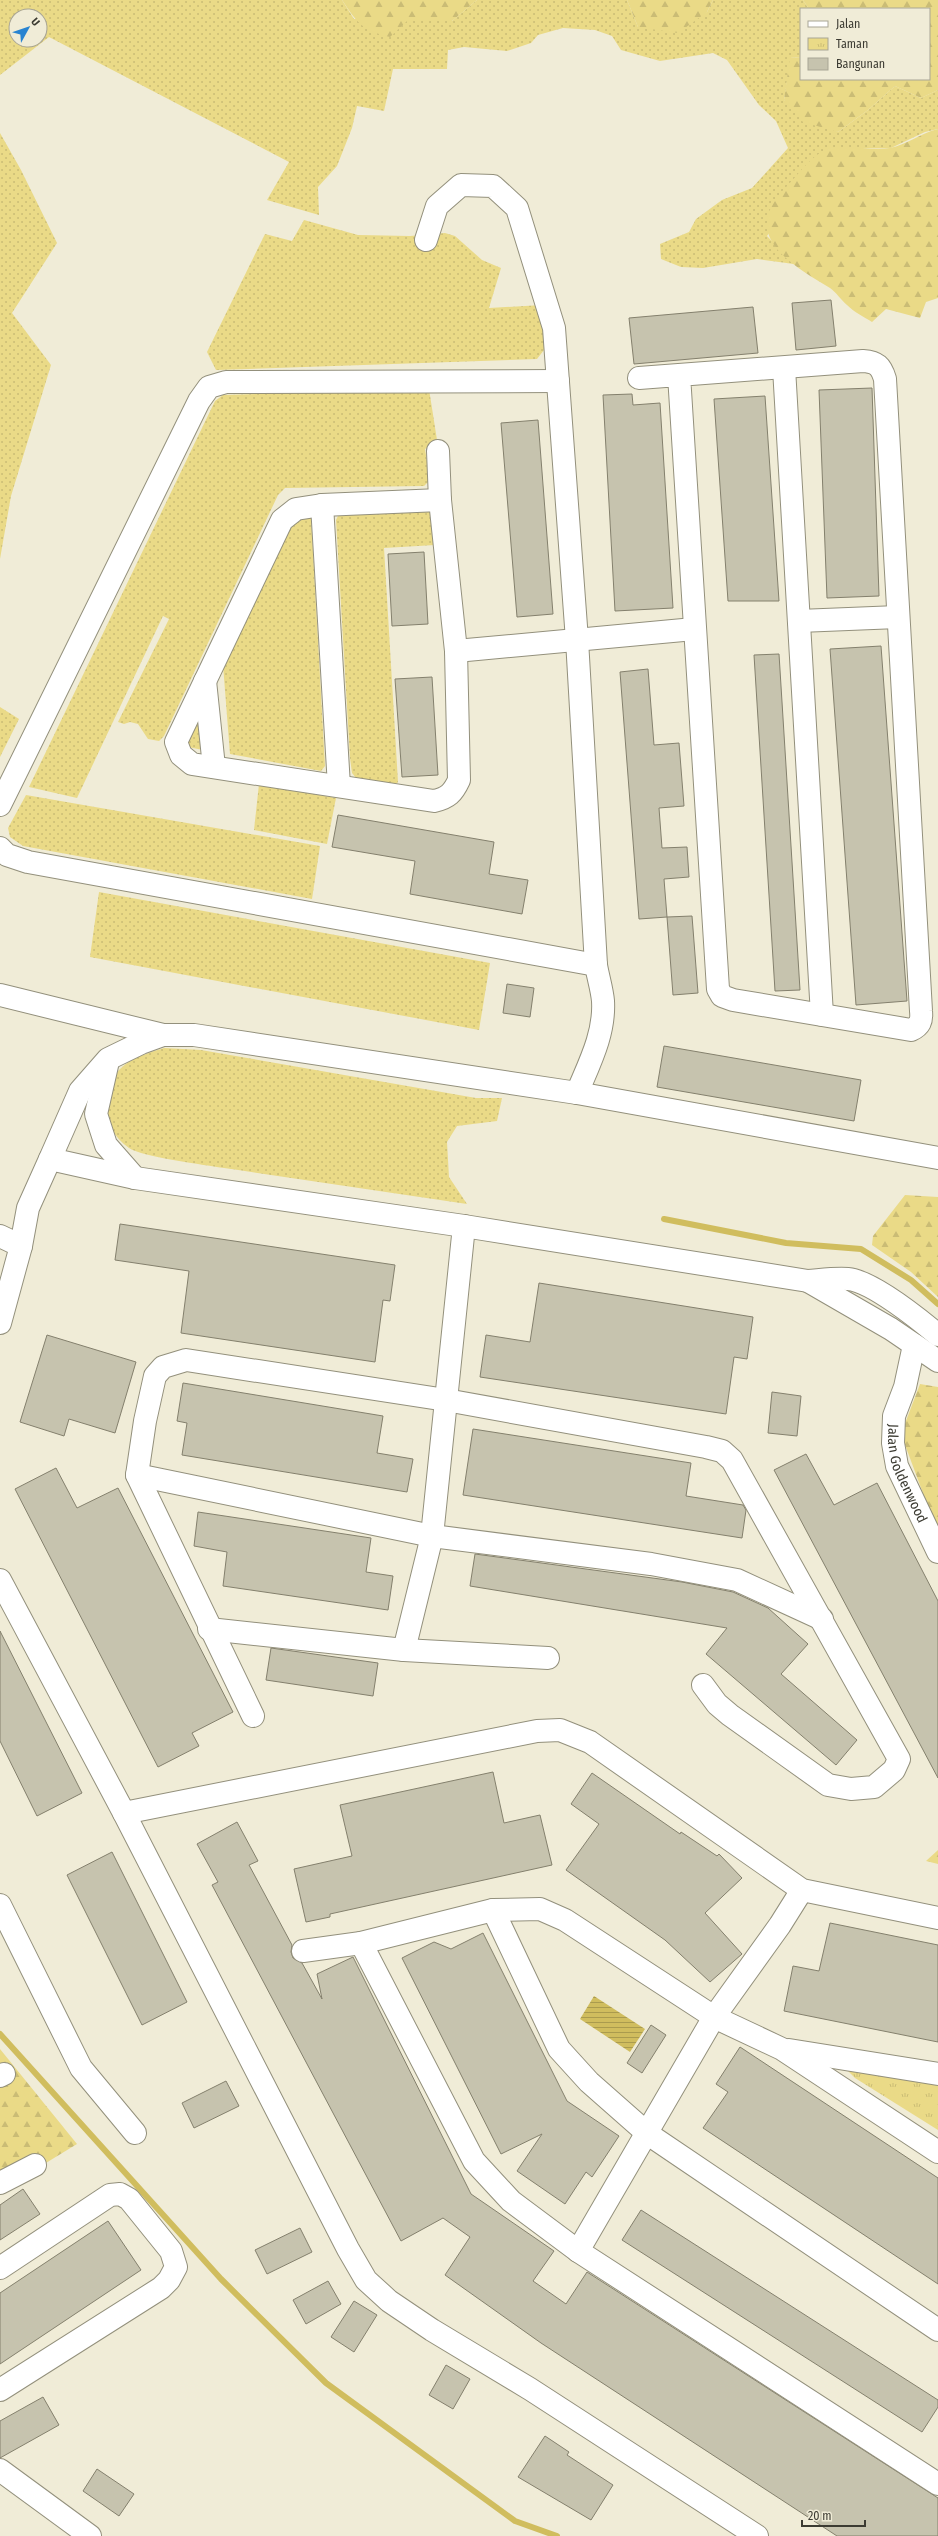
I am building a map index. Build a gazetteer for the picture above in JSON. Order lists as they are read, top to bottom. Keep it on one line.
{"streets":{"street":["Jalan Goldenwood"]},"legend":["Jalan","Taman","Bangunan"],"scale_bar":"20 m","north":"top right"}
